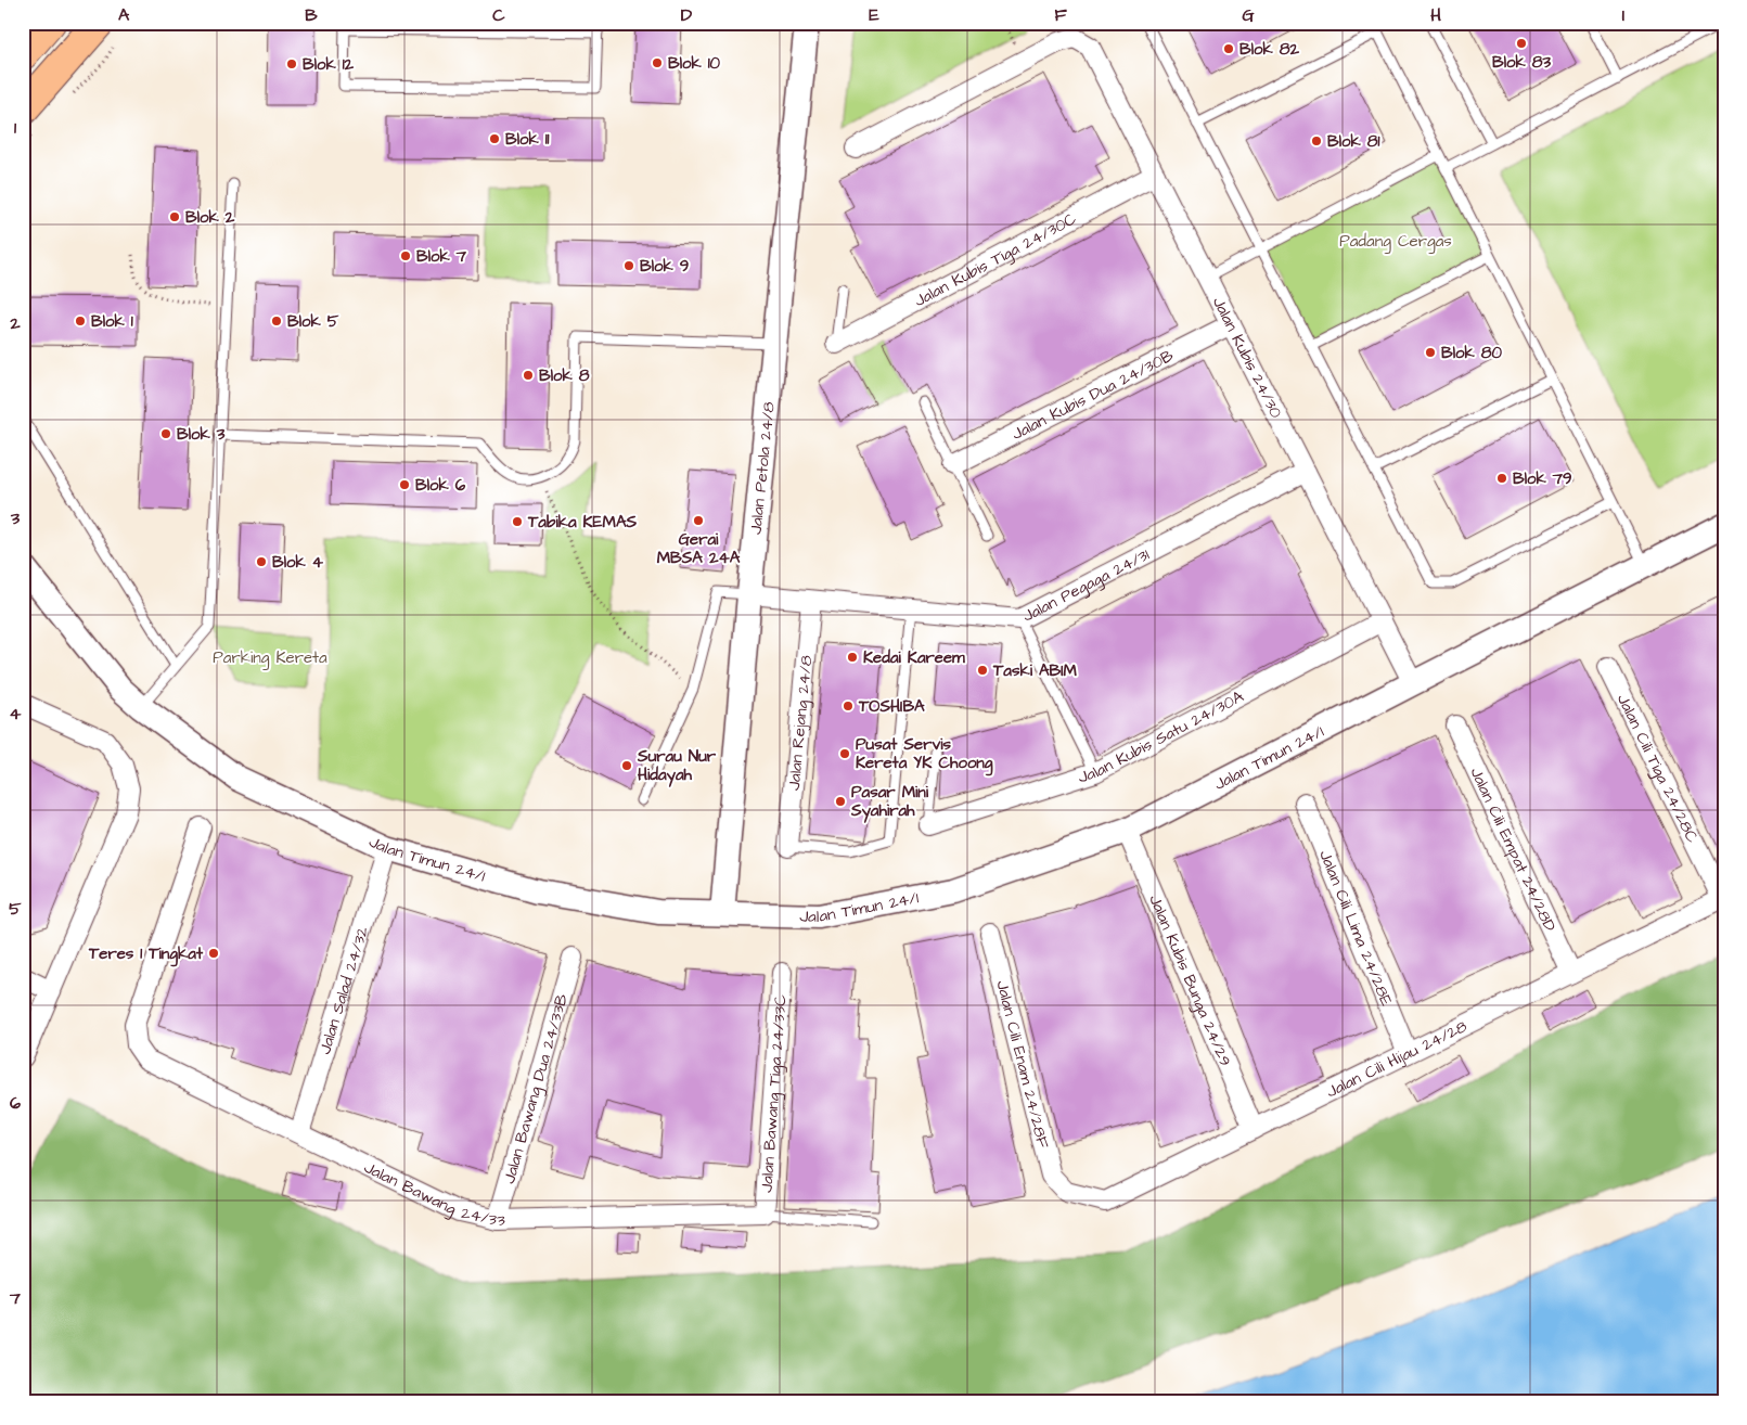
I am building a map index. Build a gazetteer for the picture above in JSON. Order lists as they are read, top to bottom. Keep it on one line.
{"streets":{"street":["Jalan Kubis Tiga 24/30C","Jalan Kubis 24/30","Jalan Kubis Dua 24/30B","Jalan Petola 24/8","Jalan Pegaga 24/31","Jalan Rejang 24/8","Jalan Kubis Satu 24/30A","Jalan Timun 24/1","Jalan Cili Tiga 24/28C","Jalan Cili Empat 24/28D","Jalan Cili Lima 24/28E","Jalan Kubis Bunga 24/29","Jalan Salad 24/32","Jalan Cili Hijau 24/28","Jalan Cili Enam 24/28F","Jalan Bawang Dua 24/33B","Jalan Bawang Tiga 24/33C","Jalan Bawang 24/33"]},"crossings":[["Jalan Kubis Tiga 24/30C","Jalan Kubis 24/30"],["Jalan Kubis 24/30","Jalan Kubis Dua 24/30B"],["Jalan Kubis 24/30","Jalan Pegaga 24/31"],["Jalan Kubis 24/30","Jalan Kubis Satu 24/30A"],["Jalan Kubis 24/30","Jalan Timun 24/1"],["Jalan Petola 24/8","Jalan Pegaga 24/31"],["Jalan Petola 24/8","Jalan Timun 24/1"],["Jalan Pegaga 24/31","Jalan Rejang 24/8"],["Jalan Timun 24/1","Jalan Kubis Bunga 24/29"],["Jalan Timun 24/1","Jalan Salad 24/32"],["Jalan Cili Tiga 24/28C","Jalan Cili Hijau 24/28"],["Jalan Cili Empat 24/28D","Jalan Cili Hijau 24/28"],["Jalan Cili Lima 24/28E","Jalan Cili Hijau 24/28"],["Jalan Kubis Bunga 24/29","Jalan Cili Hijau 24/28"],["Jalan Salad 24/32","Jalan Bawang 24/33"],["Jalan Cili Hijau 24/28","Jalan Cili Enam 24/28F"],["Jalan Bawang Dua 24/33B","Jalan Bawang 24/33"],["Jalan Bawang Tiga 24/33C","Jalan Bawang 24/33"]],"parks":["Padang Cergas","Parking Kereta"],"places":["Blok 83","Blok 82","Blok 10","Blok 12","Blok 11","Blok 81","Blok 2","Blok 7","Blok 9","Blok 1","Blok 5","Blok 80","Blok 8","Blok 3","Blok 79","Blok 6","Gerai MBSA 24A","Tabika KEMAS","Blok 4","Kedai Kareem","Taski ABIM","TOSHIBA","Pusat Servis Kereta YK Choong","Surau Nur Hidayah","Pasar Mini Syahirah","Teres 1 Tingkat"],"grid":{"columns":["A","B","C","D","E","F","G","H","I"],"rows":["1","2","3","4","5","6","7"]}}
